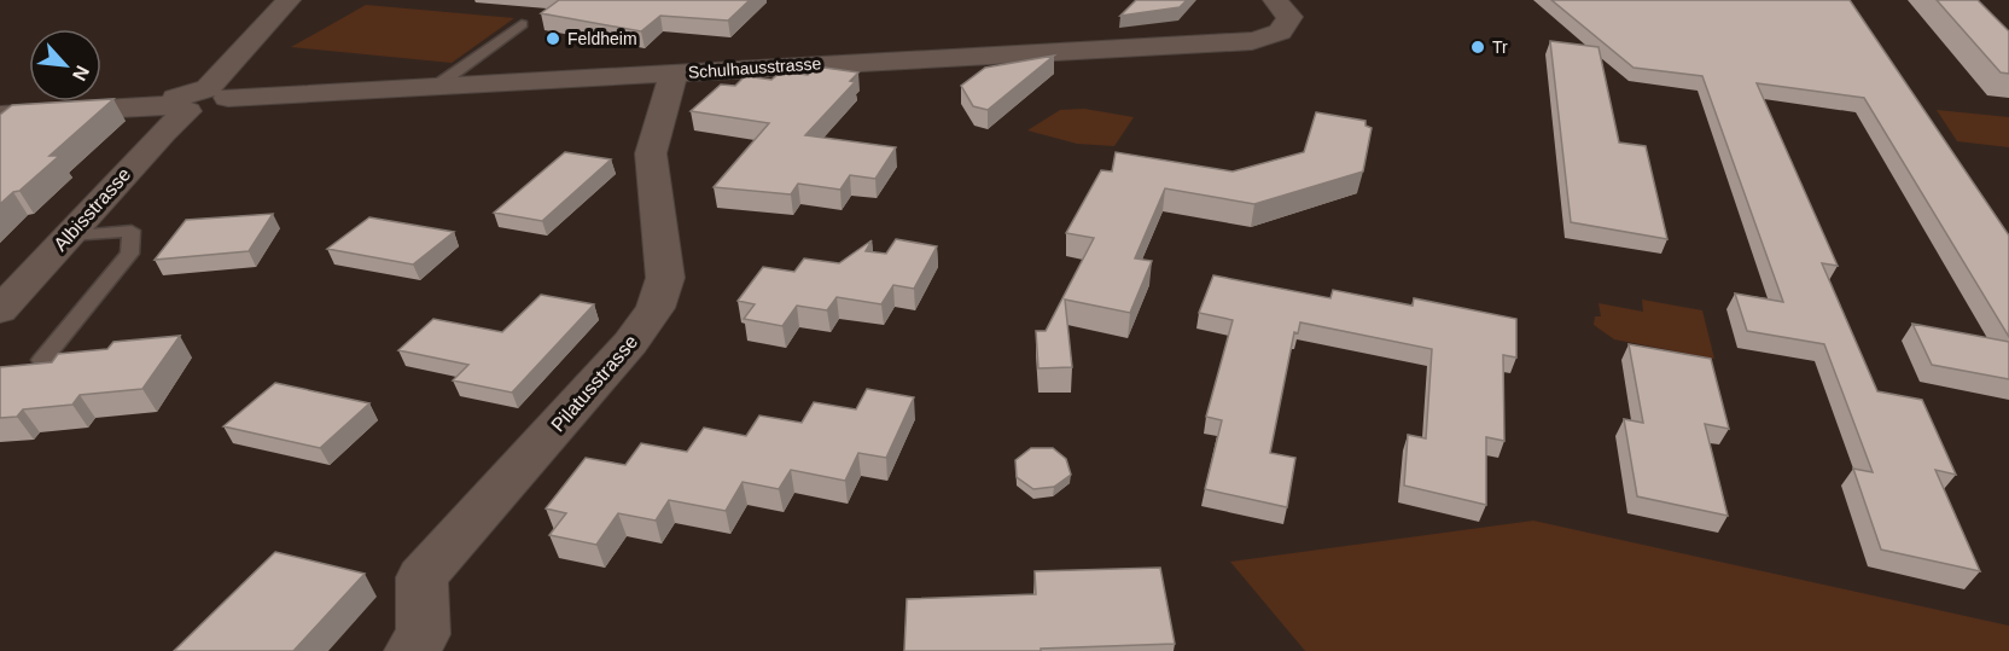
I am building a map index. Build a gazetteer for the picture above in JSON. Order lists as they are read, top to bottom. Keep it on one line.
{"streets":{"street":["Schulhausstrasse","Albisstrasse","Pilatusstrasse"]},"crossings":[["Schulhausstrasse","Albisstrasse"],["Schulhausstrasse","Pilatusstrasse"]],"places":["Feldheim","Tr"],"north":"bottom right"}
